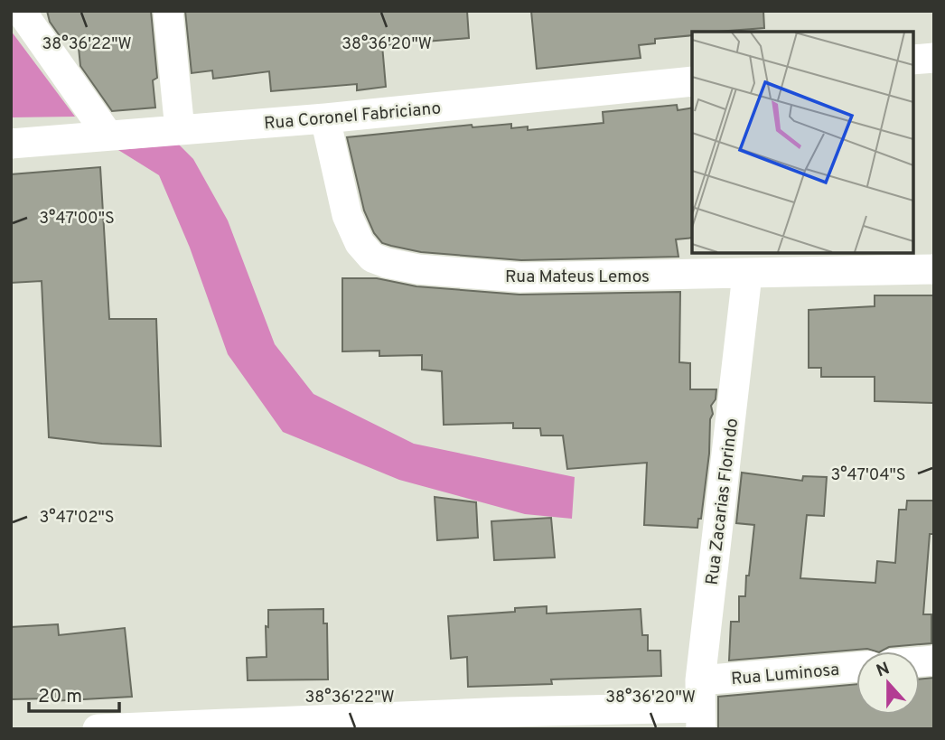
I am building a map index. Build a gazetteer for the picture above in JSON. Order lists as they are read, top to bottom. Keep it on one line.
{"streets":{"street":["Rua Coronel Fabriciano","Rua Mateus Lemos","Rua Zacarias Florindo","Rua Luminosa"]},"crossings":[["Rua Coronel Fabriciano","Rua Mateus Lemos"],["Rua Mateus Lemos","Rua Zacarias Florindo"],["Rua Zacarias Florindo","Rua Luminosa"]],"scale_bar":"20 m","north":"top","coordinates":["38°36'22\"W","38°36'20\"W","3°47'00\"S","3°47'04\"S","3°47'02\"S"]}
